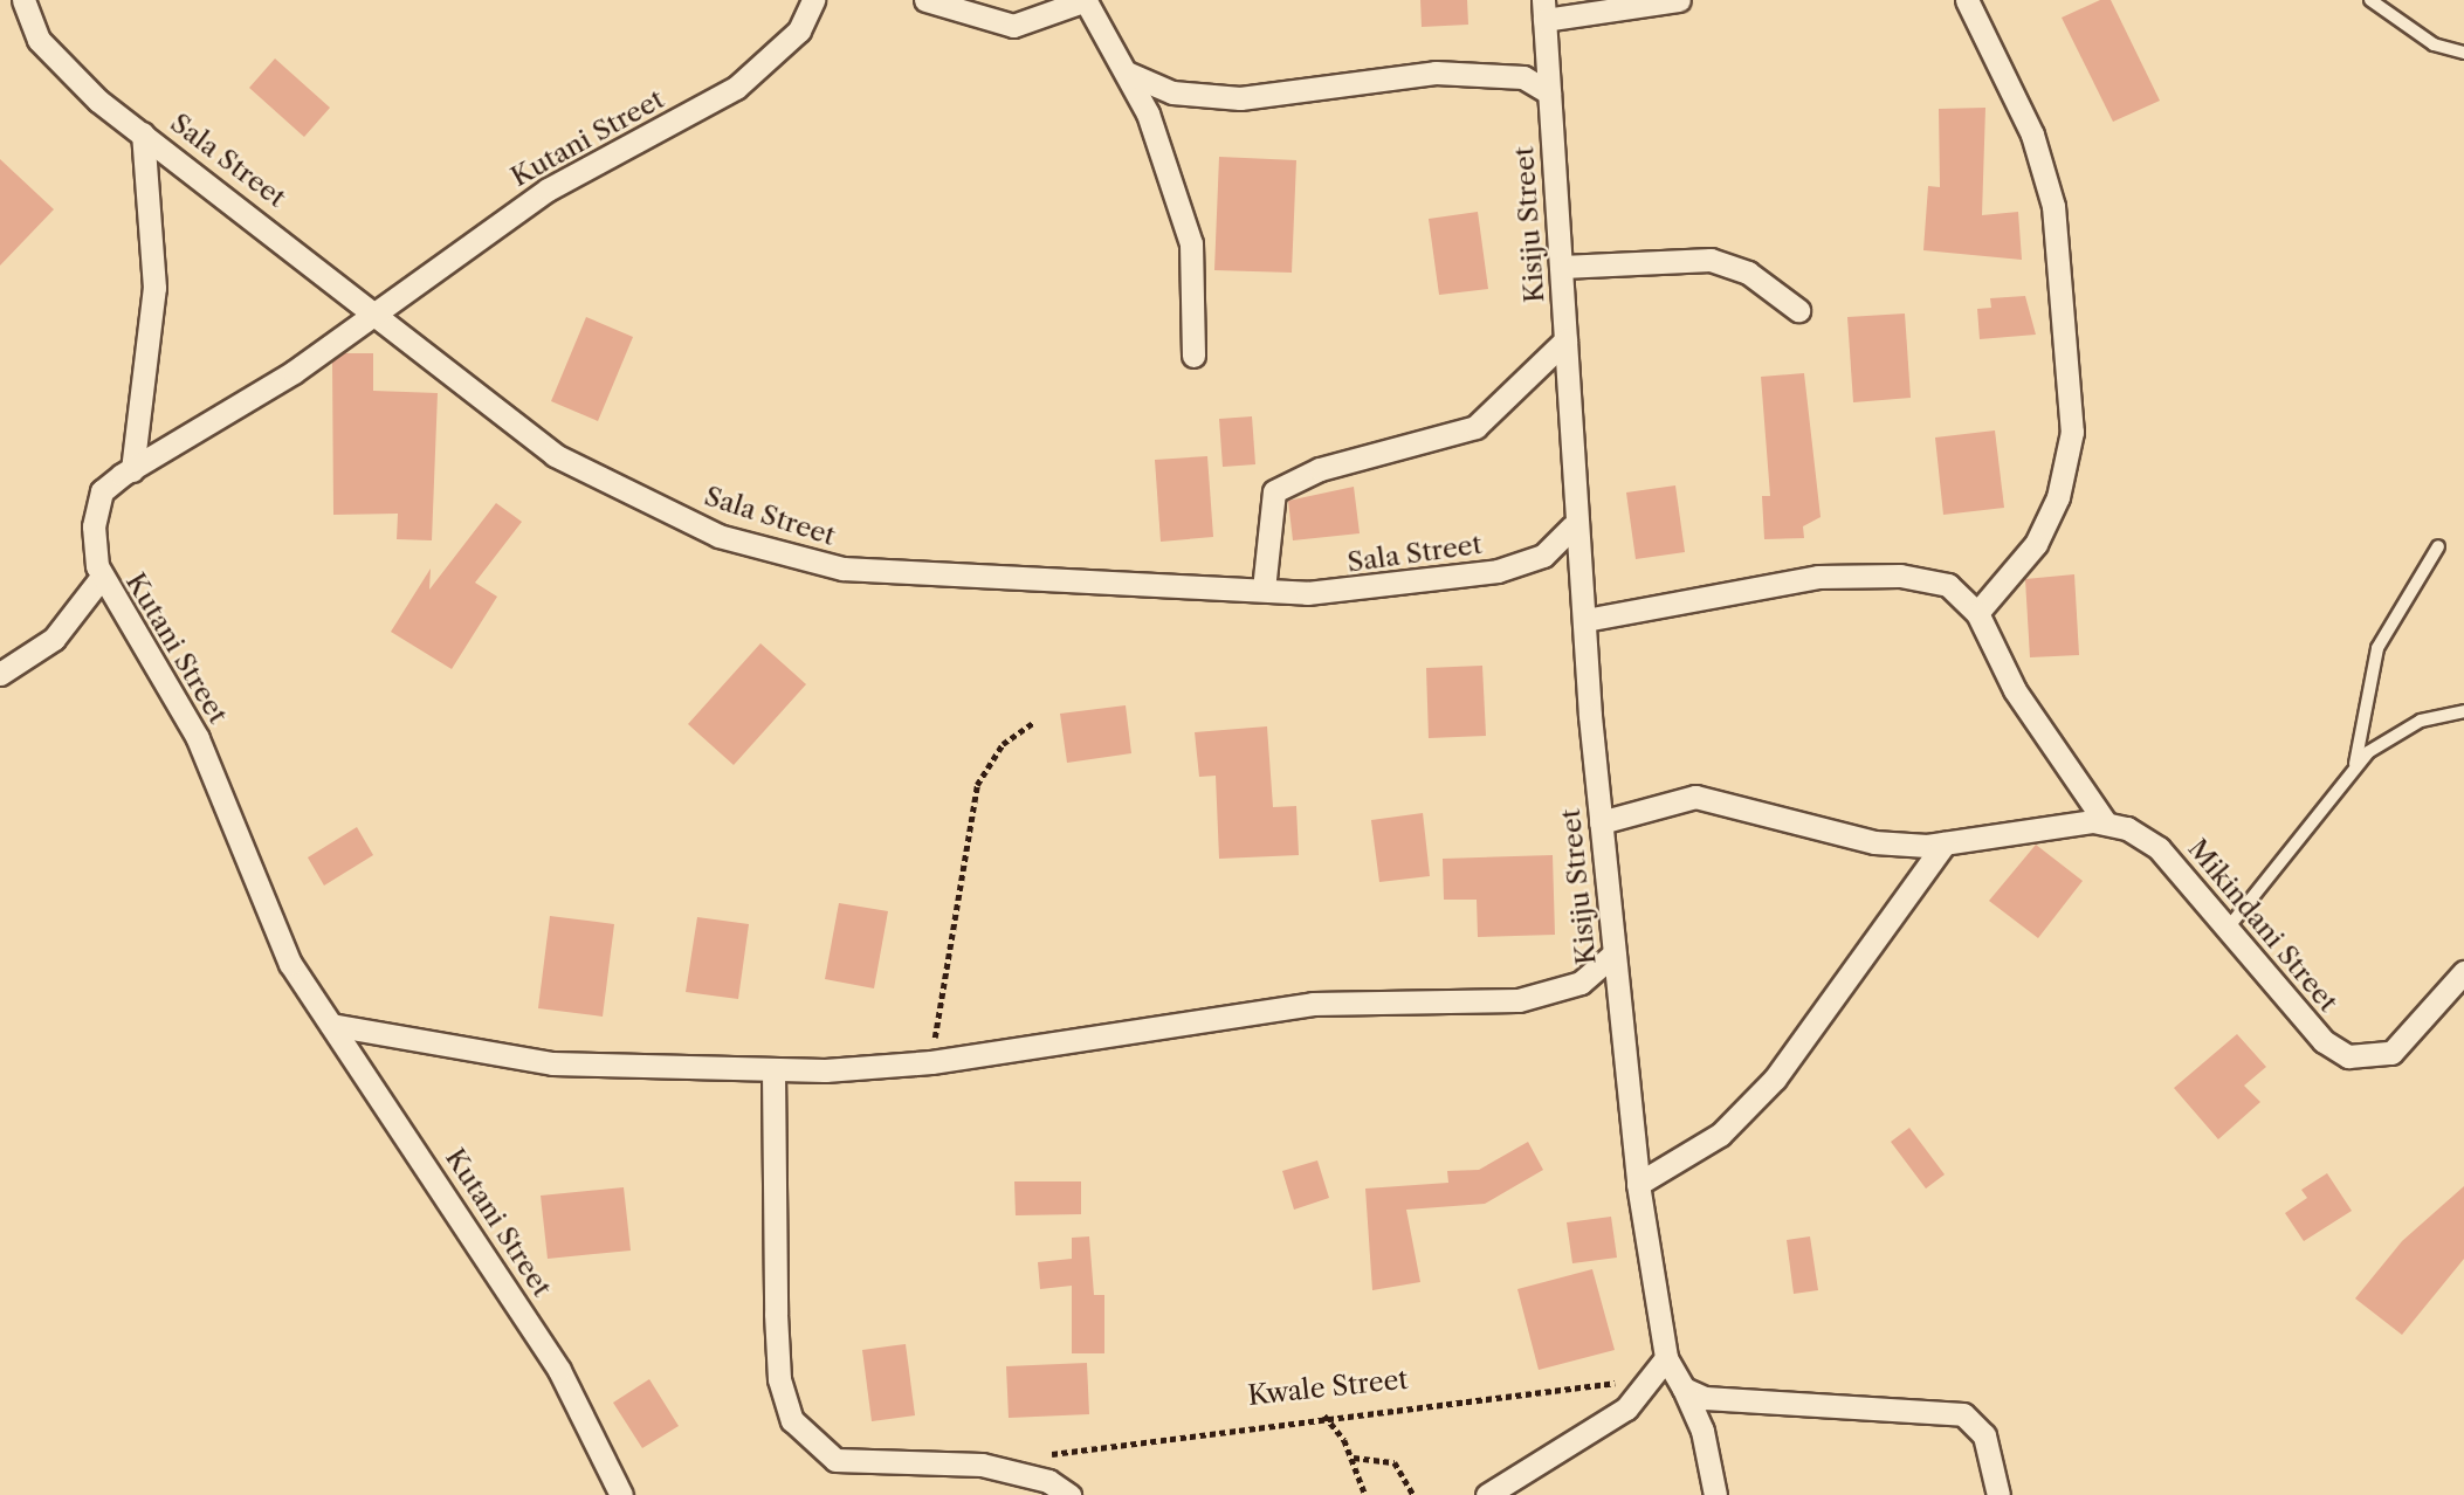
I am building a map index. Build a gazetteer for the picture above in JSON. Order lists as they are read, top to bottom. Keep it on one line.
{"streets":{"street":["Kutani Street","Sala Street","Kisiju Street","Mikindani Street"],"path":["Kwale Street"]},"crossings":[["Kutani Street","Sala Street"],["Sala Street","Kisiju Street"],["Kisiju Street","Kwale Street"]]}
